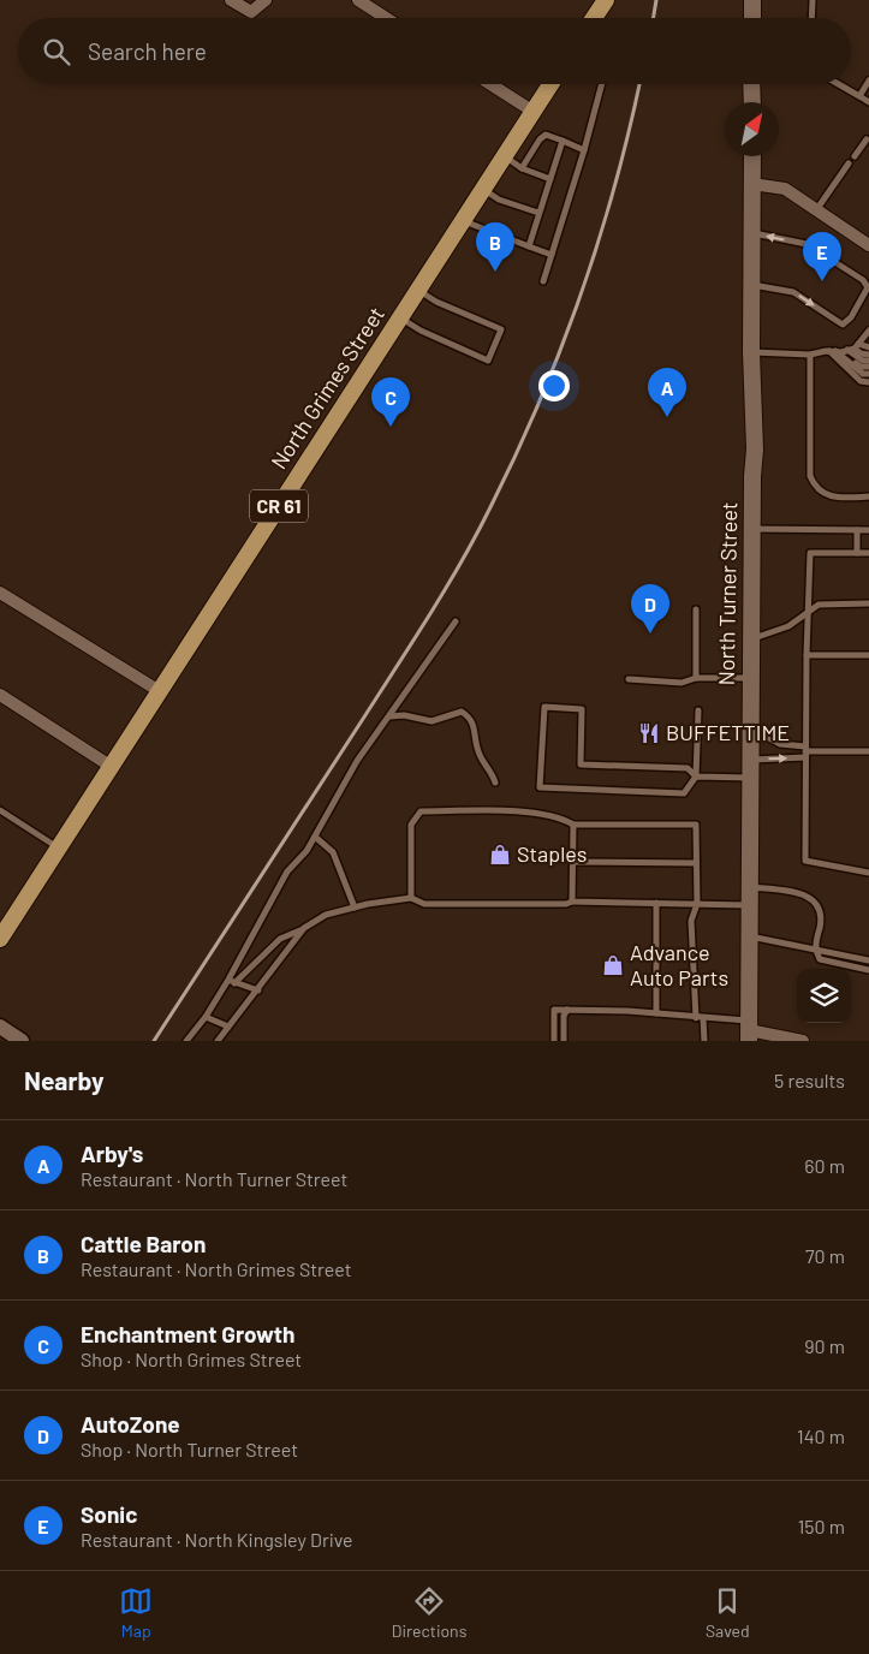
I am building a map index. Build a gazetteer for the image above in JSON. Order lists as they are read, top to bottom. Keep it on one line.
{"streets":{"main road":["North Grimes Street","CR 61","North Turner Street"]},"places":{"restaurant":["BUFFETTIME"],"shop":["Staples","Advance Auto Parts"]},"north":"top right","page":{"search":"Search here","pins":["B","E","A","C","D"],"heading":["Nearby","5 results"],"list":[{"mark":"A","name":"Arby's","note":"Restaurant · North Turner Street","value":"60 m"},{"mark":"B","name":"Cattle Baron","note":"Restaurant · North Grimes Street","value":"70 m"},{"mark":"C","name":"Enchantment Growth","note":"Shop · North Grimes Street","value":"90 m"},{"mark":"D","name":"AutoZone","note":"Shop · North Turner Street","value":"140 m"},{"mark":"E","name":"Sonic","note":"Restaurant · North Kingsley Drive","value":"150 m"}],"nav":["Map","Directions","Saved"]}}
